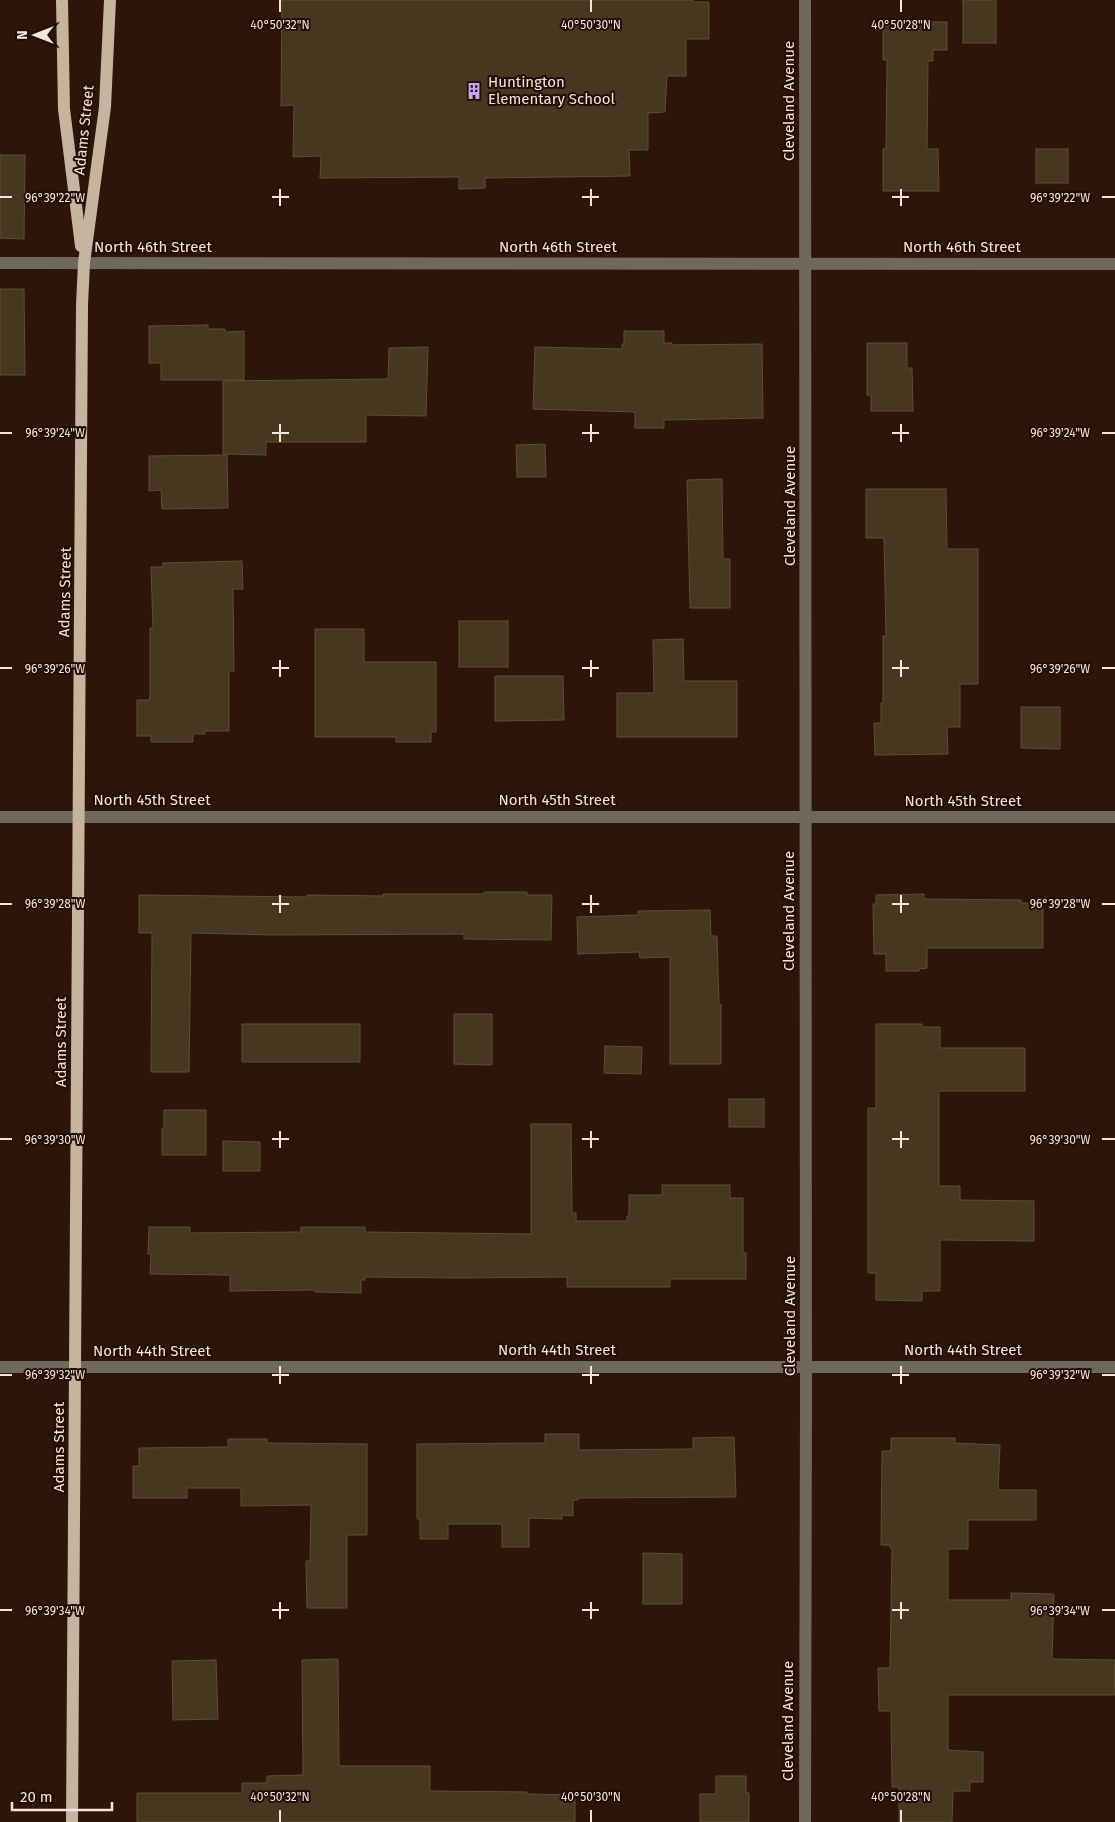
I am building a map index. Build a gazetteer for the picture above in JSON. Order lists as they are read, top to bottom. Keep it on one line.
{"streets":{"main road":["Adams Street"],"street":["Cleveland Avenue","North 46th Street","North 45th Street","North 44th Street"]},"crossings":[["Cleveland Avenue","North 46th Street"],["Cleveland Avenue","North 45th Street"],["Cleveland Avenue","North 44th Street"],["Adams Street","North 46th Street"],["Adams Street","North 45th Street"],["Adams Street","North 44th Street"]],"places":{"building":["Huntington Elementary School"]},"scale_bar":"20 m","north":"left","coordinates":["40°50'32\"N","40°50'30\"N","40°50'28\"N","96°39'22\"W","96°39'24\"W","96°39'26\"W","96°39'28\"W","96°39'30\"W","96°39'32\"W","96°39'34\"W"]}
